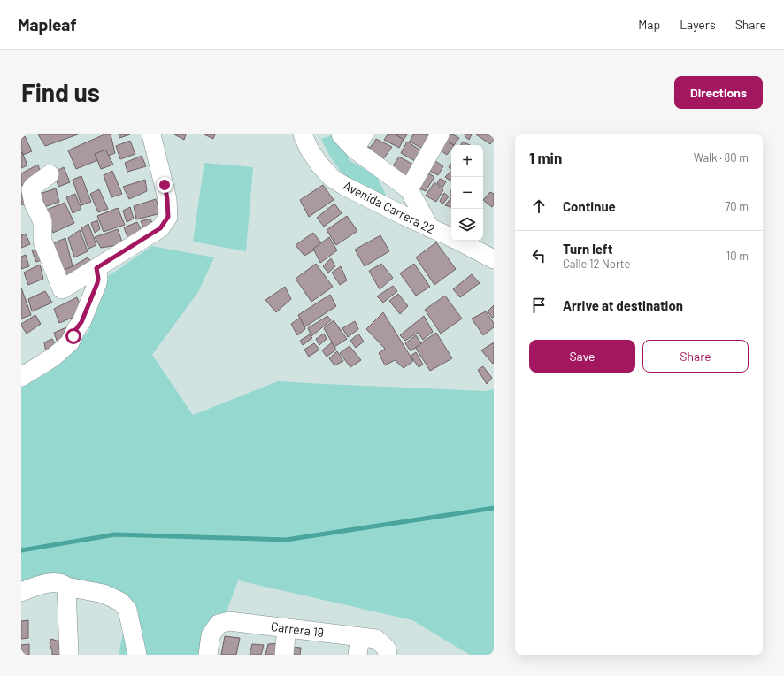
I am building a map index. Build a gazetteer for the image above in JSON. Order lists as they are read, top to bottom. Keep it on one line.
{"streets":{"street":["Avenida Carrera 22","Carrera 19"]},"page":{"header":"Mapleaf","nav":["Map","Layers","Share"],"buttons":["Directions",["Save","Share"]],"title":"Find us","heading":["1 min","Walk · 80 m"],"map_buttons":["+","−"],"list":[["Continue","70 m"],["Turn left","Calle 12 Norte","10 m"],"Arrive at destination"]}}
